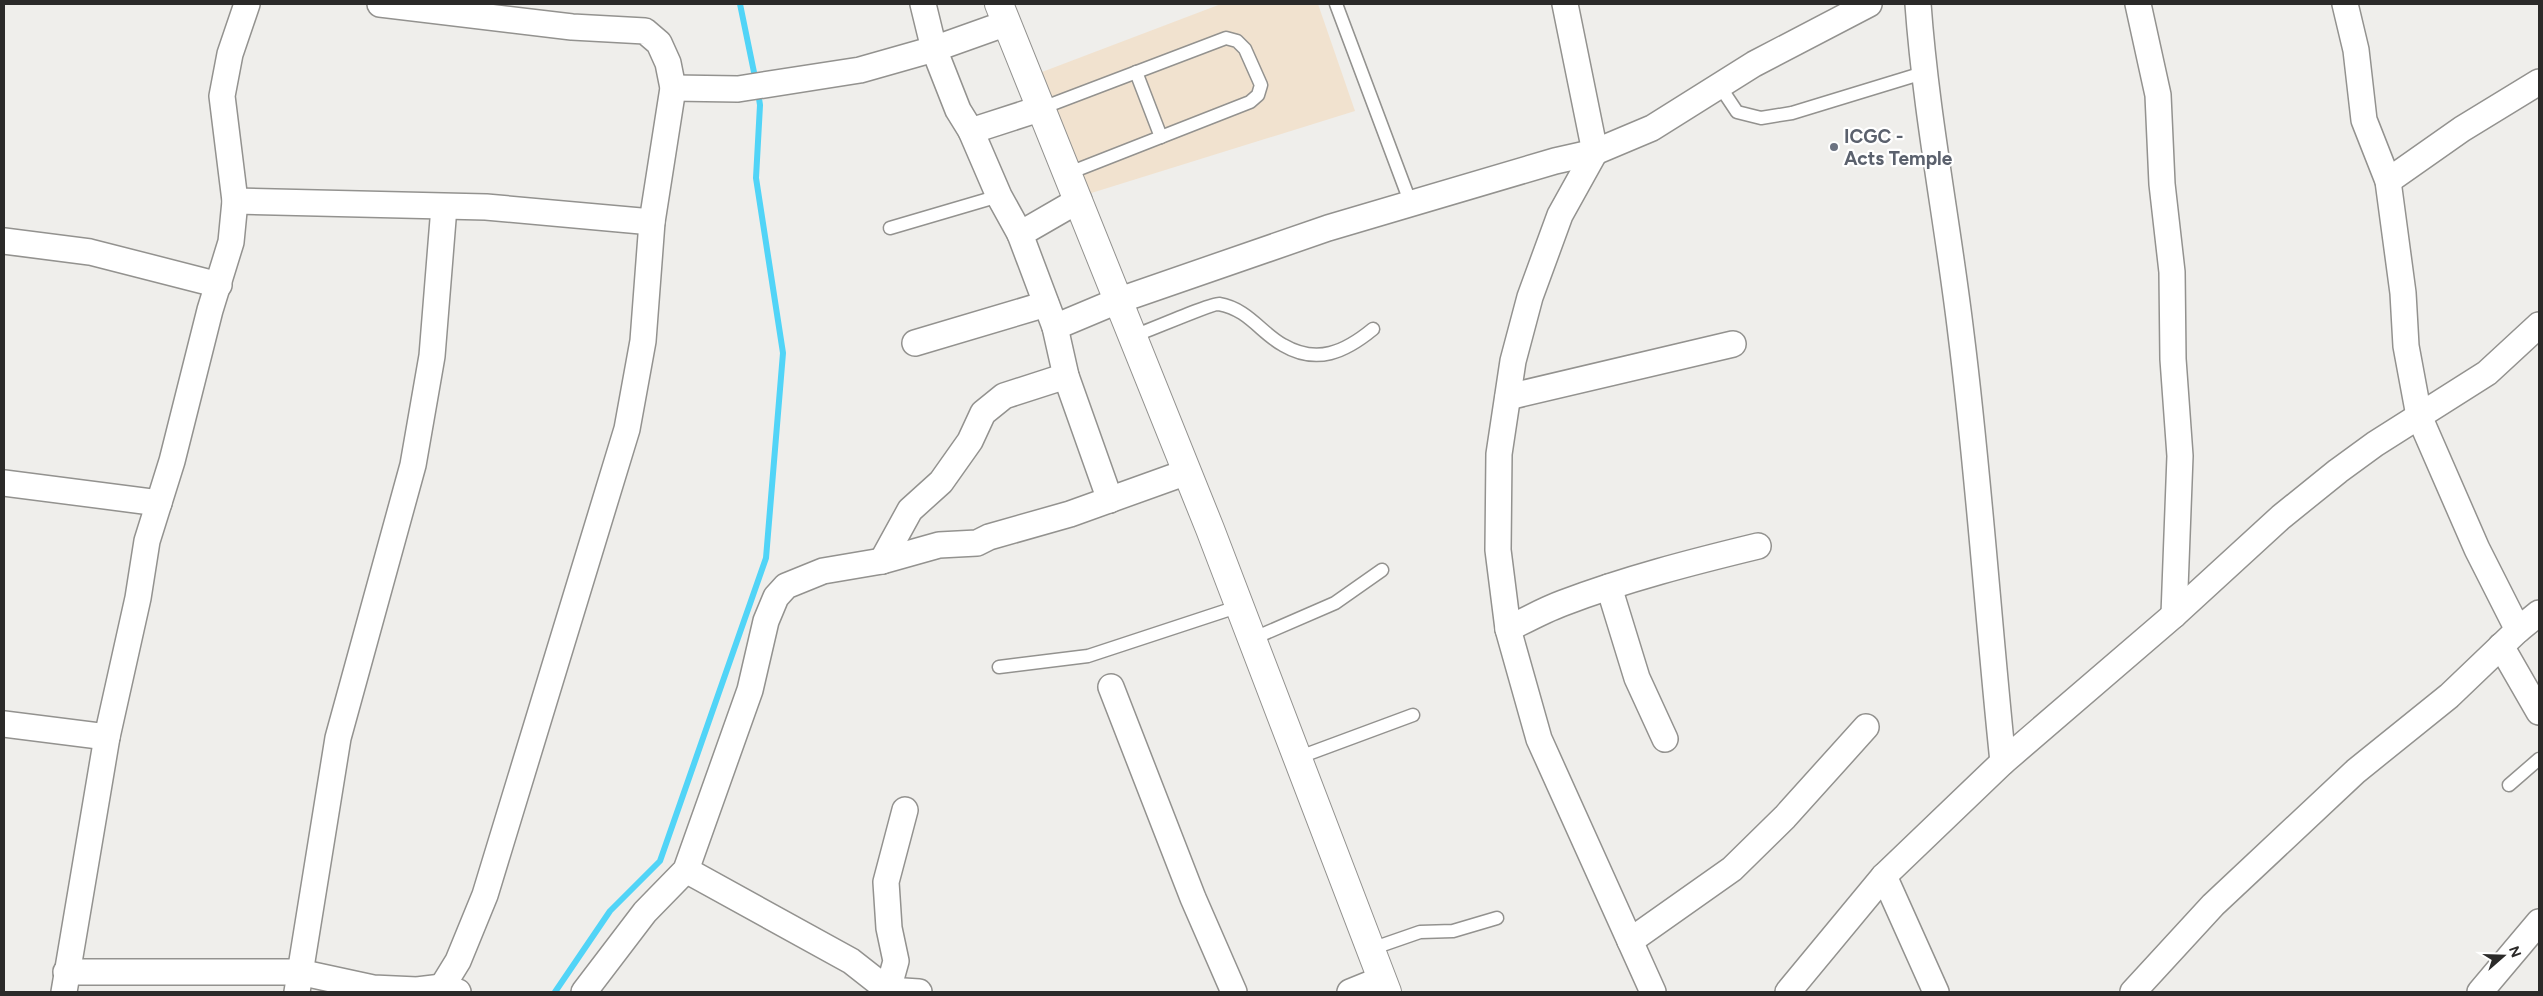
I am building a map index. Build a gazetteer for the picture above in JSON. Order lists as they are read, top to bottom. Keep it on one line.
{"places":["ICGC - Acts Temple"],"north":"right"}
